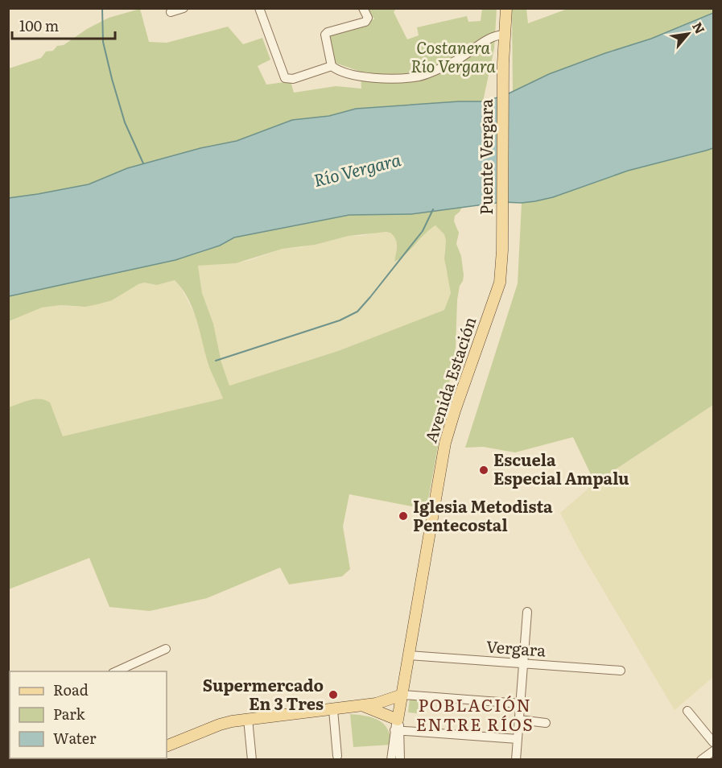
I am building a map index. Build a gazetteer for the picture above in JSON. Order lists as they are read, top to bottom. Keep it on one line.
{"streets":{"main road":["Puente Vergara","Avenida Estación"],"street":["Vergara"]},"crossings":[["Puente Vergara","Avenida Estación"],["Avenida Estación","Vergara"]],"districts":["POBLACIÓN ENTRE RÍOS"],"water":["Río Vergara"],"parks":["Costanera Río Vergara"],"places":["Escuela Especial Ampalu","Iglesia Metodista Pentecostal","Supermercado En 3 Tres"],"legend":["Road","Park","Water"],"scale_bar":"100 m","north":"top right"}
